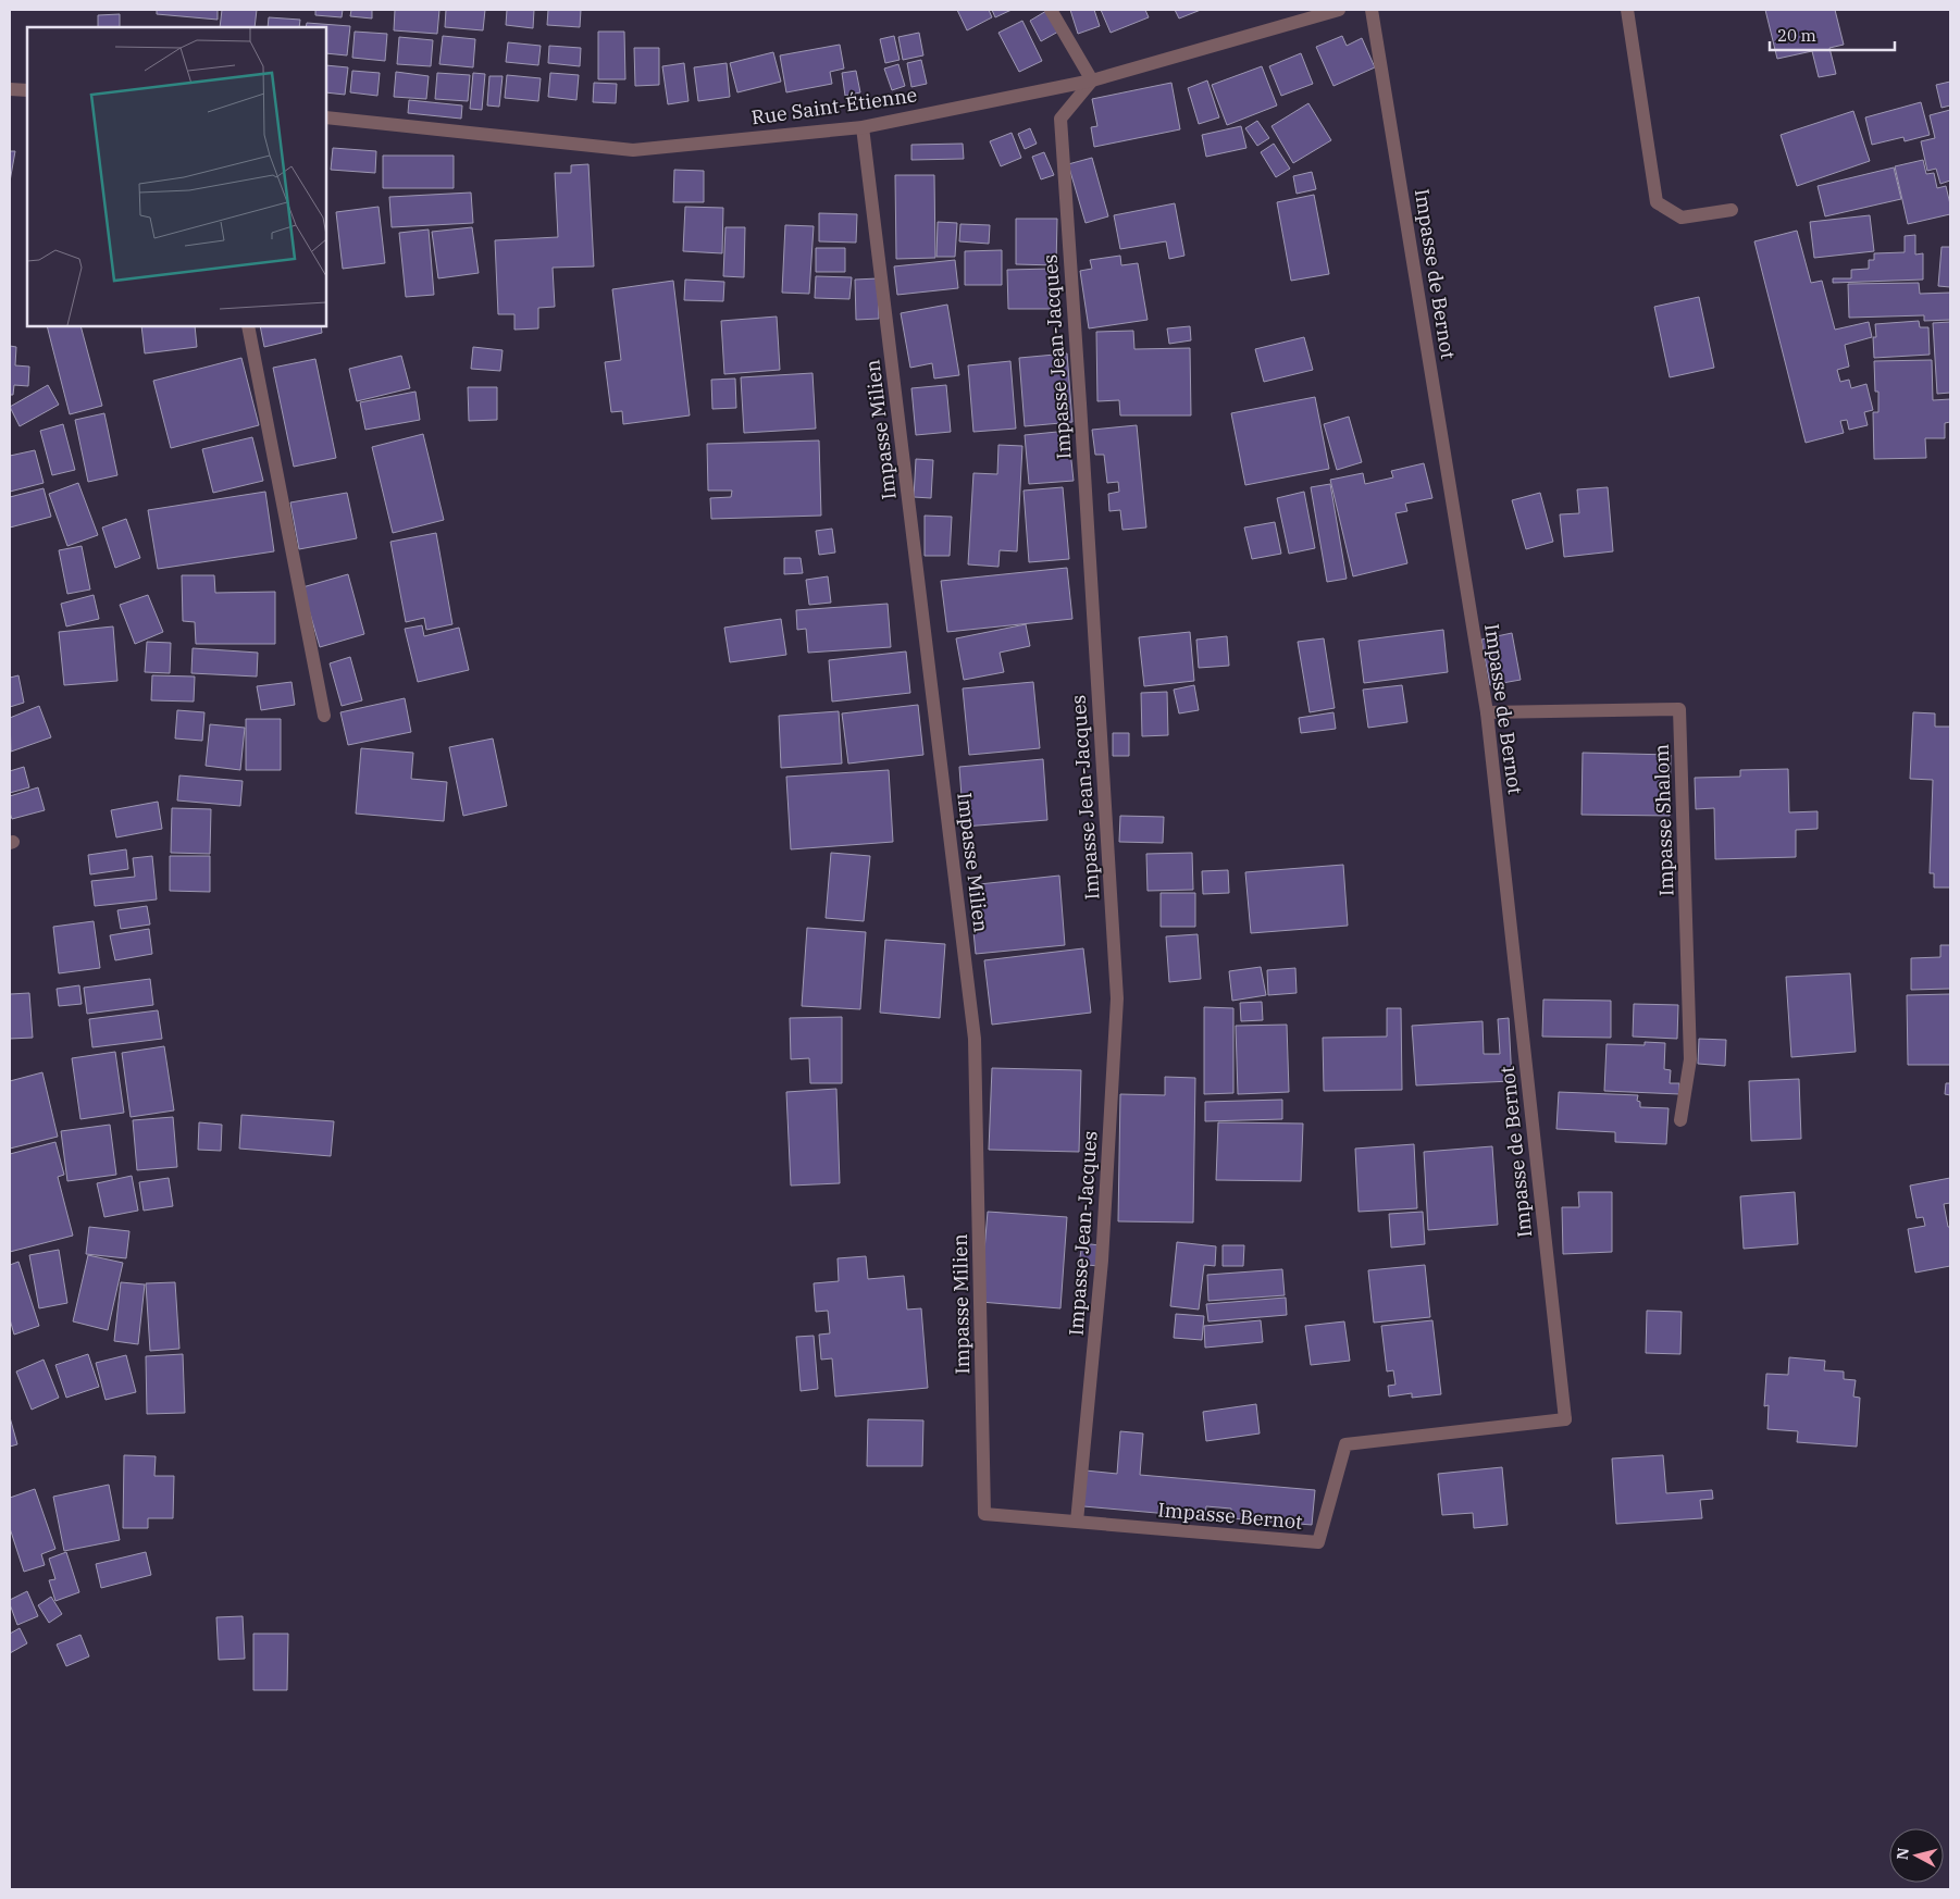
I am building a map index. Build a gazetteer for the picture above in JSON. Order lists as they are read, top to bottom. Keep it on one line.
{"streets":{"street":["Rue Saint-Étienne","Impasse de Bernot","Impasse Jean-Jacques","Impasse Milien","Impasse Shalom","Impasse Bernot"]},"crossings":[["Rue Saint-Étienne","Impasse Jean-Jacques"],["Rue Saint-Étienne","Impasse Milien"],["Impasse de Bernot","Impasse Shalom"],["Impasse de Bernot","Impasse Bernot"],["Impasse Jean-Jacques","Impasse Milien"],["Impasse Jean-Jacques","Impasse Bernot"],["Impasse Milien","Impasse Bernot"]],"scale_bar":"20 m","north":"left"}
